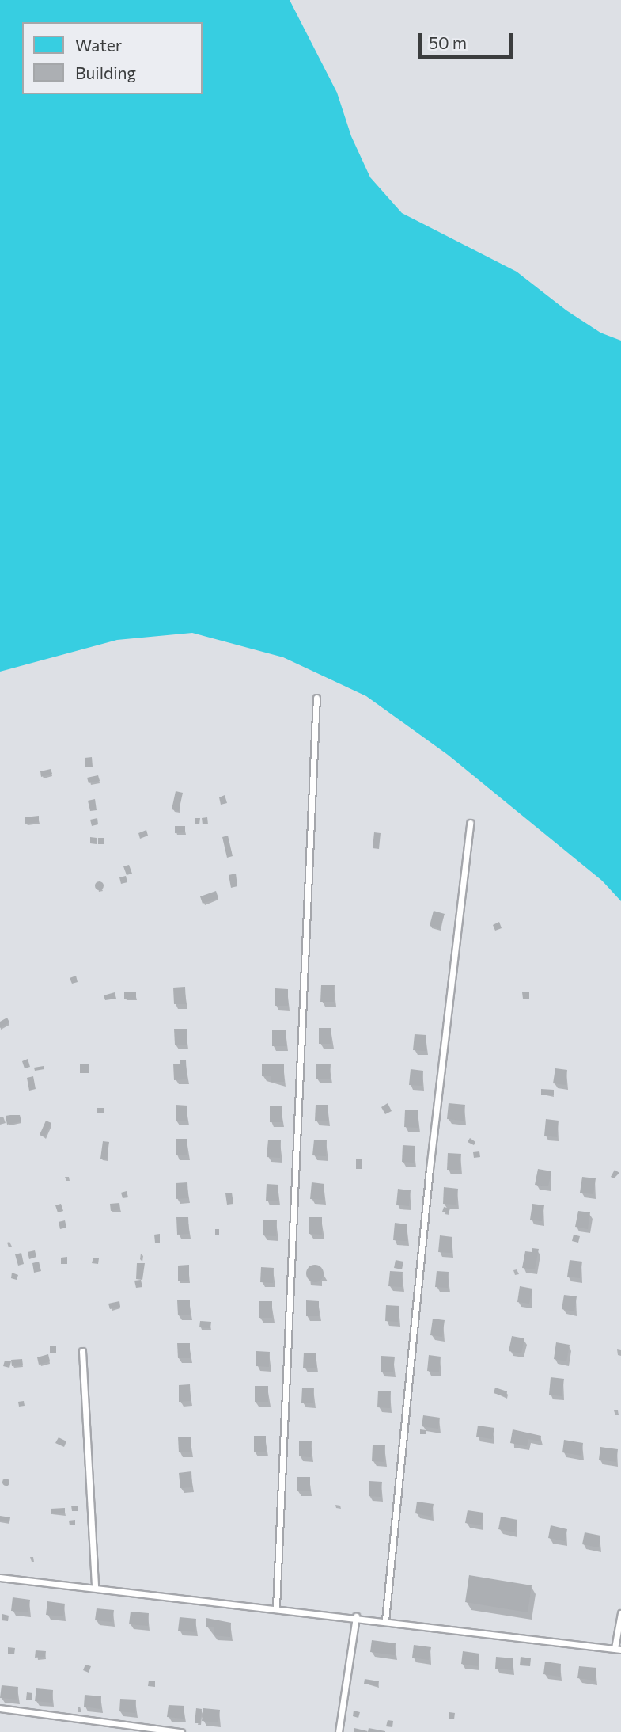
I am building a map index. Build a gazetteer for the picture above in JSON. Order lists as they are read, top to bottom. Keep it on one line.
{"legend":["Water","Building"],"scale_bar":"50 m"}
